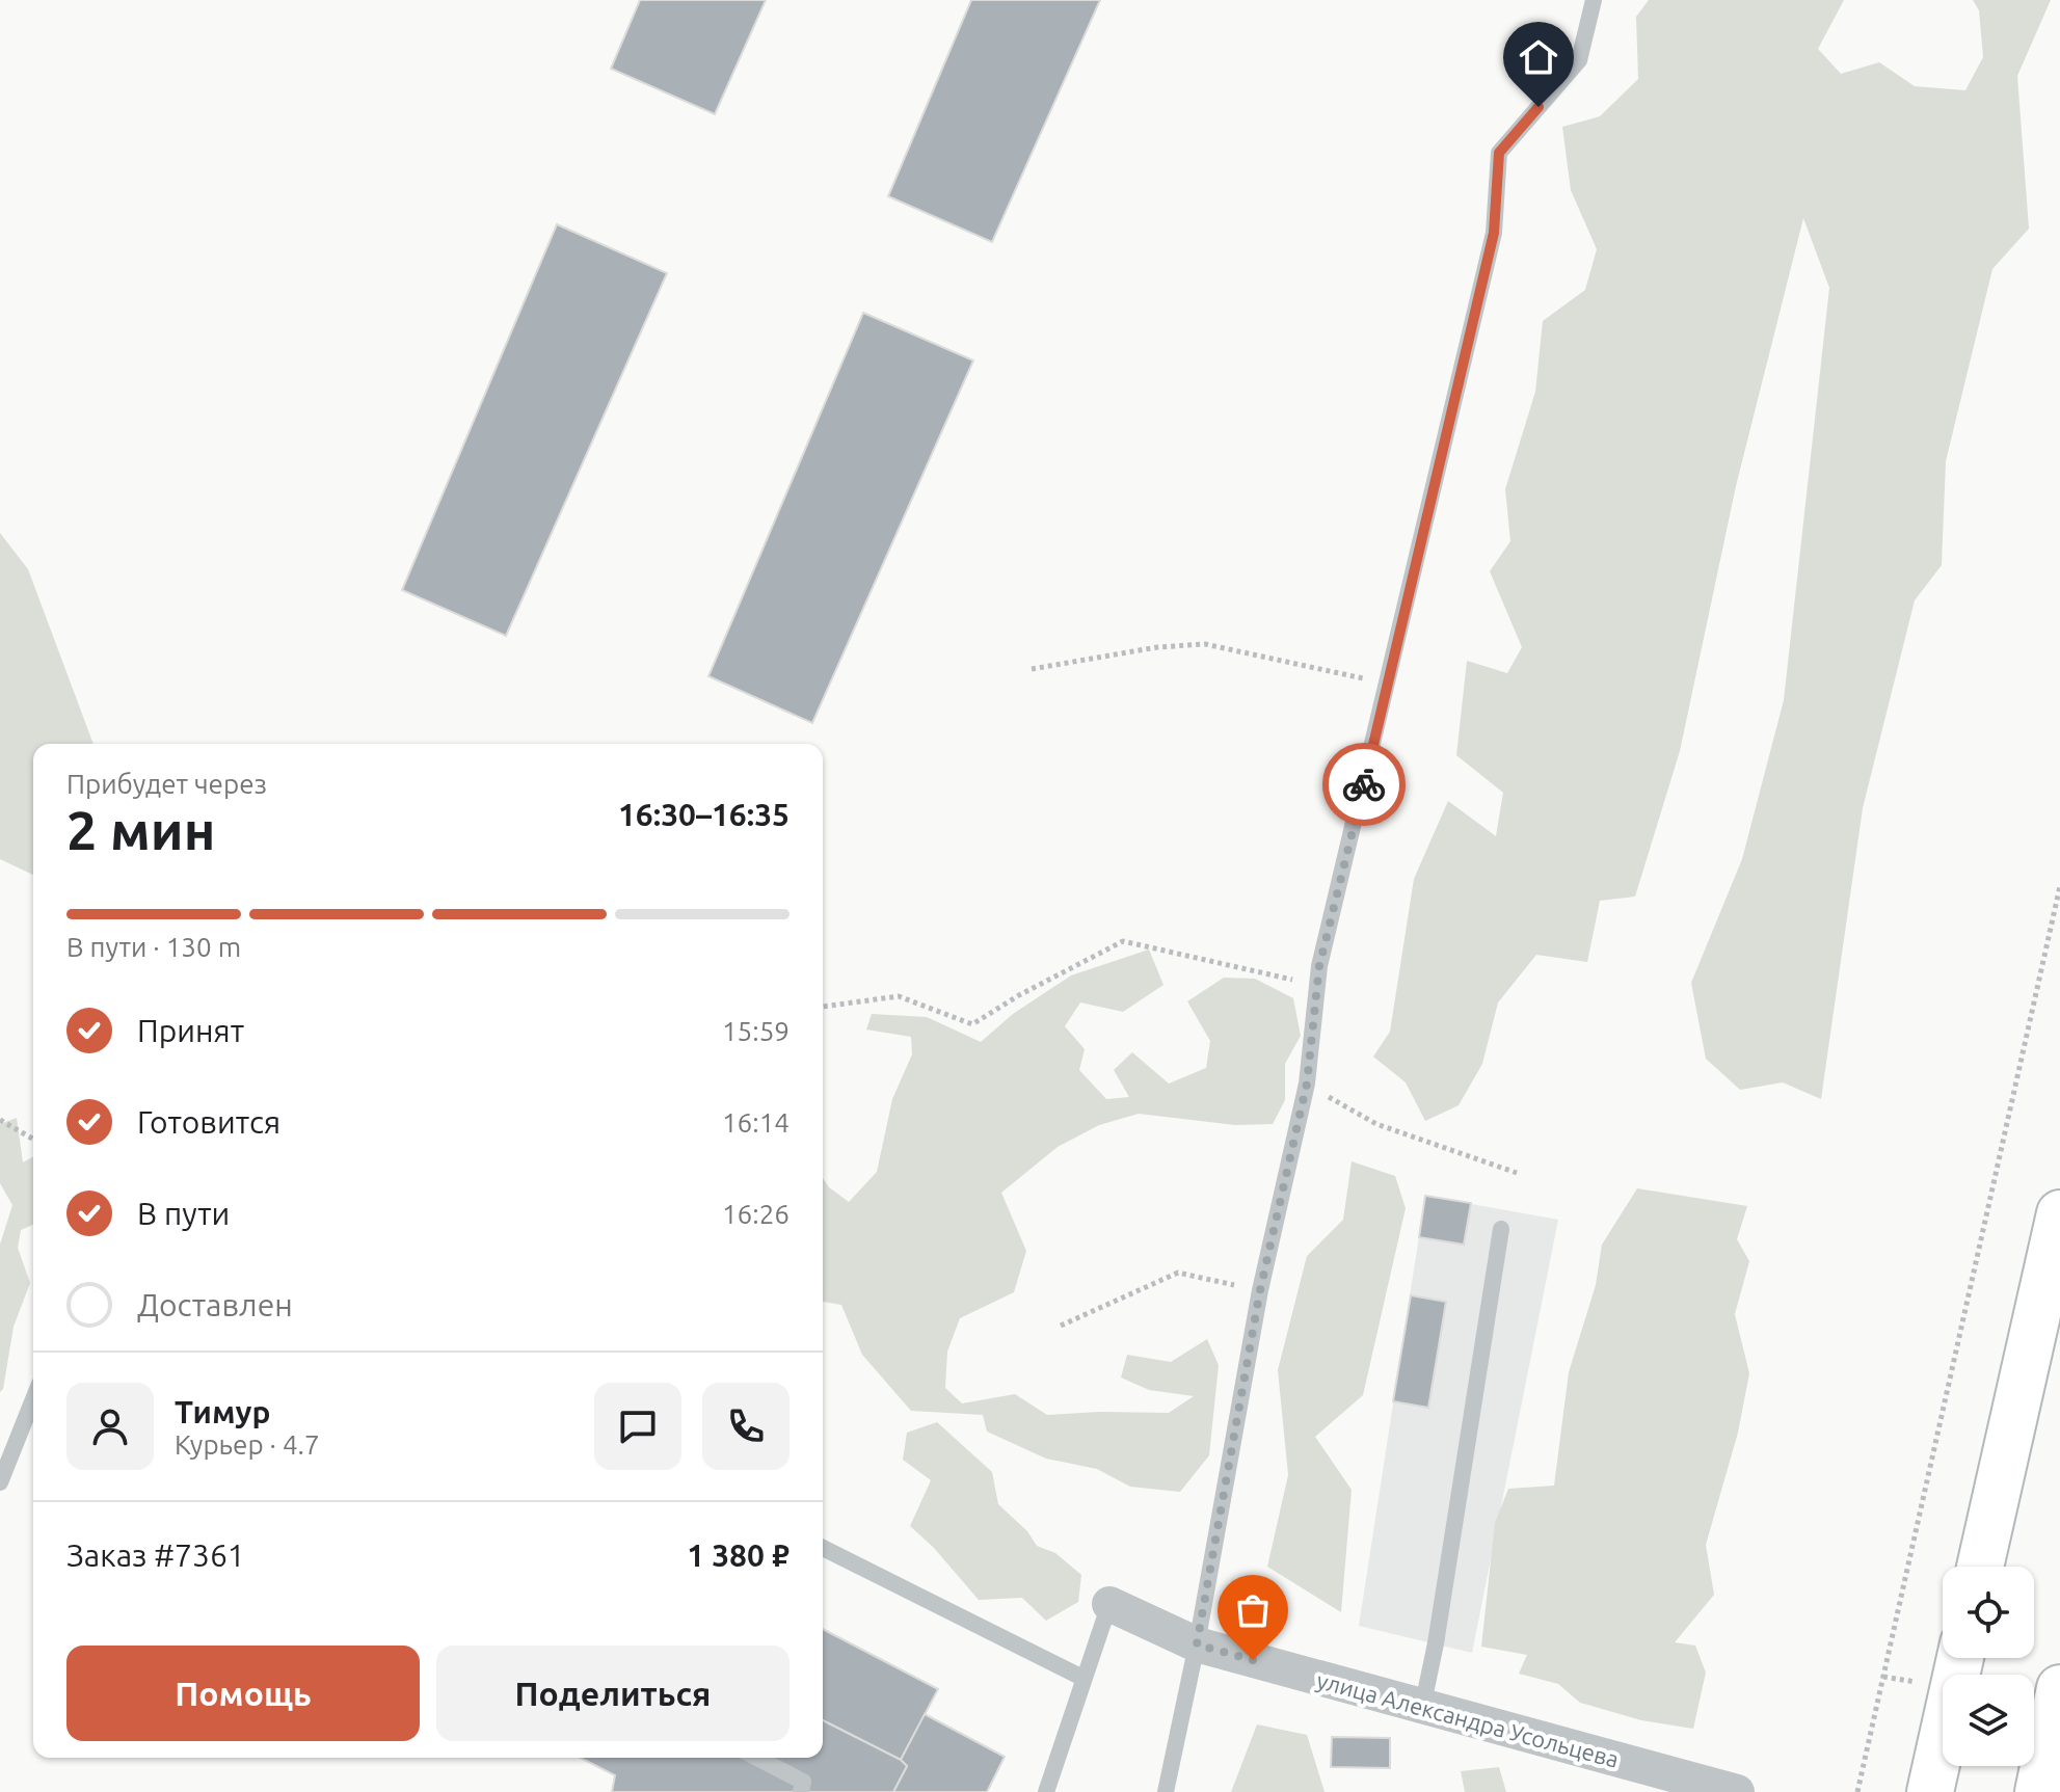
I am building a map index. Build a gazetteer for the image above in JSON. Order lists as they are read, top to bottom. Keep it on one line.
{"streets":{"street":["улица Александра Усольцева"]},"page":{"heading":["2 мин","Прибудет через","16:30–16:35"],"panel":["Тимур","Курьер · 4.7","Заказ #7361","1 380 ₽"],"bar":"В пути · 130 m","list":[["Принят","15:59"],["Готовится","16:14"],["В пути","16:26"],"Доставлен"],"buttons":["Помощь","Поделиться"]}}
